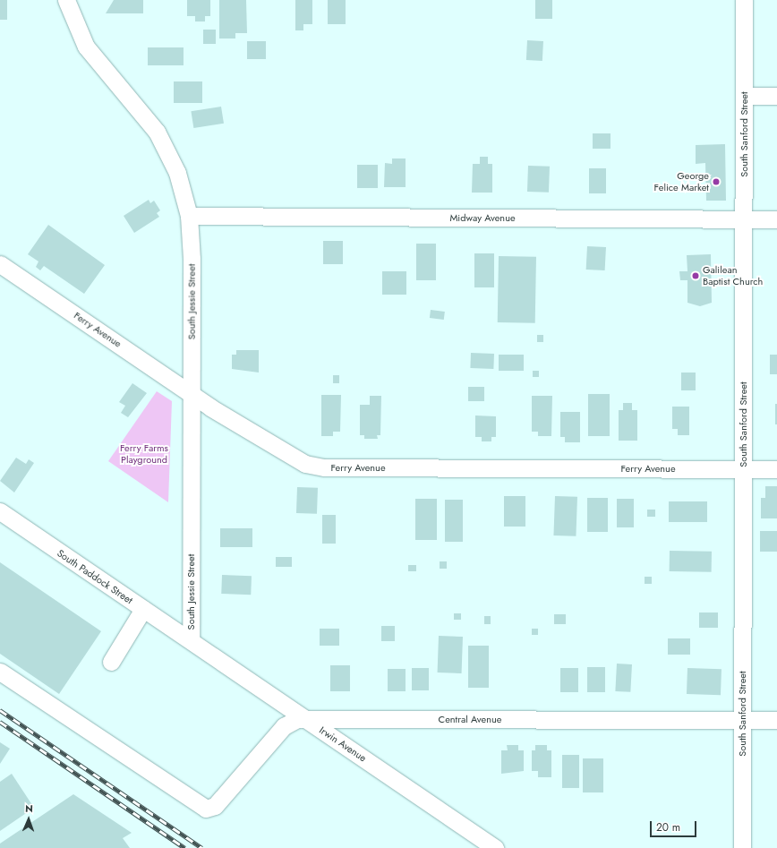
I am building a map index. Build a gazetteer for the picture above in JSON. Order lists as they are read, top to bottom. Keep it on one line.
{"streets":{"street":["South Sanford Street","Midway Avenue","South Jessie Street","Ferry Avenue","South Paddock Street","Central Avenue","Irwin Avenue"]},"crossings":[["South Sanford Street","Midway Avenue"],["South Sanford Street","Ferry Avenue"],["South Sanford Street","Central Avenue"],["Midway Avenue","South Jessie Street"],["South Jessie Street","Ferry Avenue"],["South Jessie Street","South Paddock Street"],["South Jessie Street","Irwin Avenue"],["South Paddock Street","Irwin Avenue"],["Central Avenue","Irwin Avenue"]],"parks":["Ferry Farms Playground"],"places":["George Felice Market","Galilean Baptist Church"],"scale_bar":"20 m","north":"top"}
